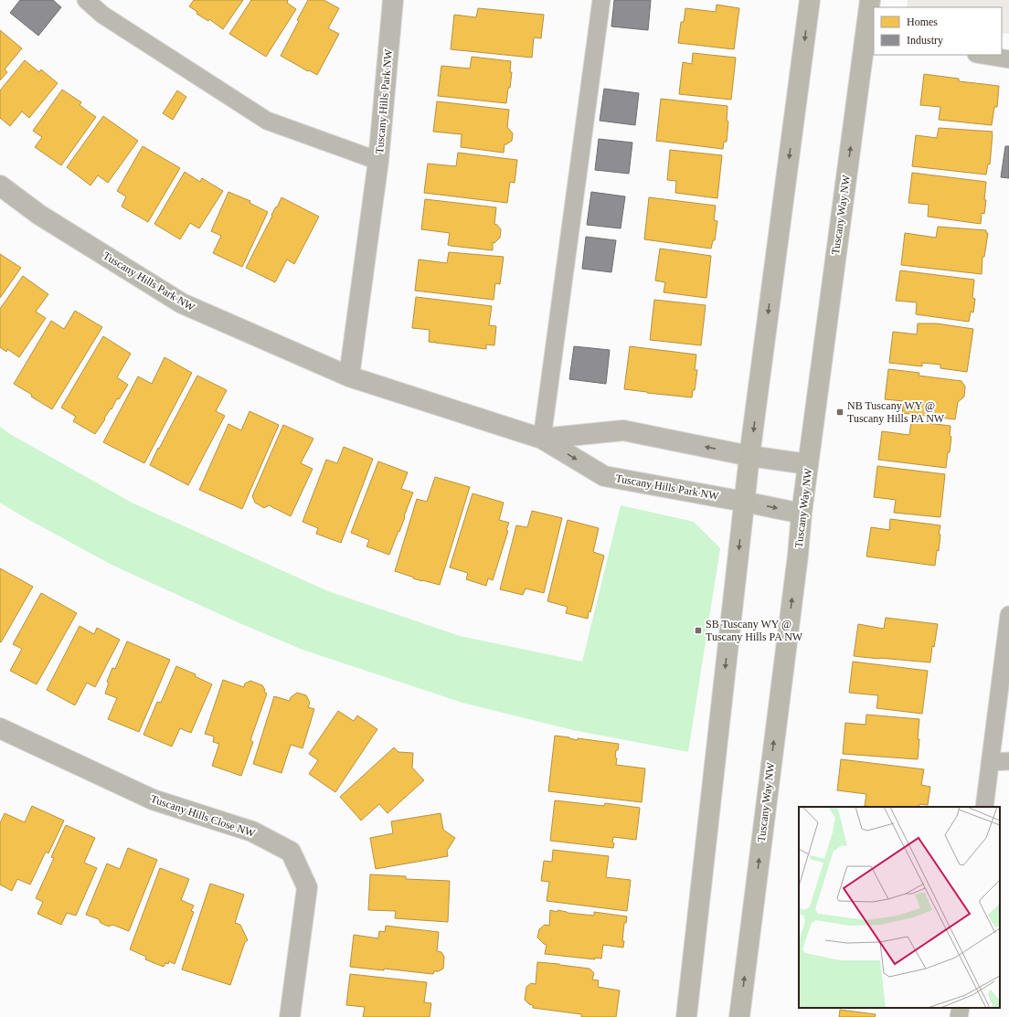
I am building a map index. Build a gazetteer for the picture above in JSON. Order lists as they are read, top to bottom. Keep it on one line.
{"streets":{"street":["Tuscany Hills Park NW","Tuscany Way NW","Tuscany Hills Close NW"]},"crossings":[["Tuscany Hills Park NW","Tuscany Way NW"]],"places":{"transit":["NB Tuscany WY @ Tuscany Hills PA NW","SB Tuscany WY @ Tuscany Hills PA NW"]},"legend":["Homes","Industry"]}
